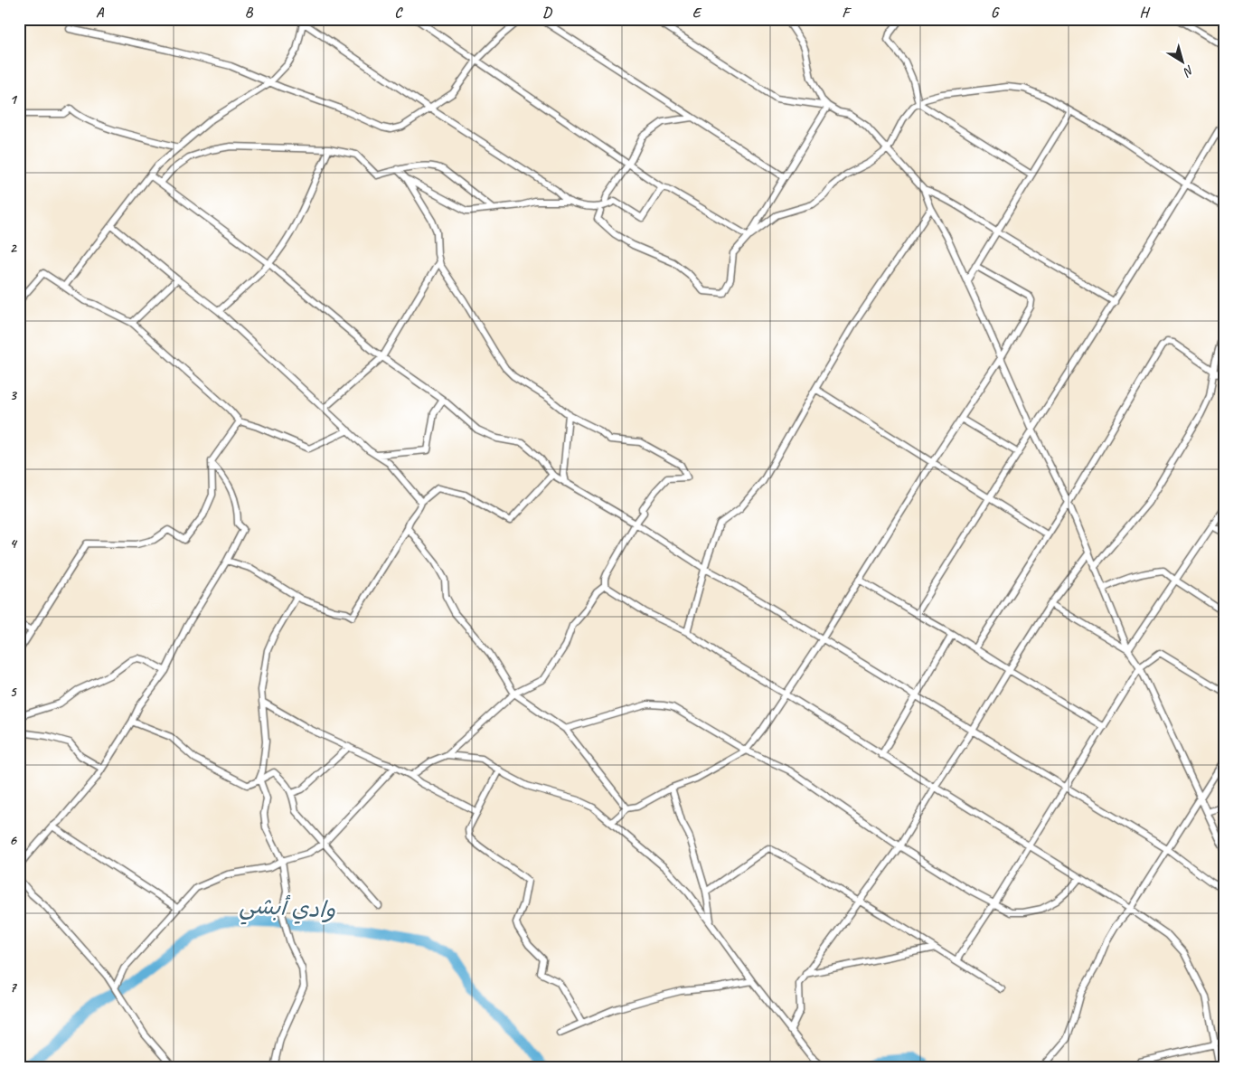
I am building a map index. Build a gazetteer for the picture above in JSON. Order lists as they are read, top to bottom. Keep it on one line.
{"water":["وادي أبشي"],"north":"bottom right","grid":{"columns":["A","B","C","D","E","F","G","H"],"rows":["1","2","3","4","5","6","7"]}}
